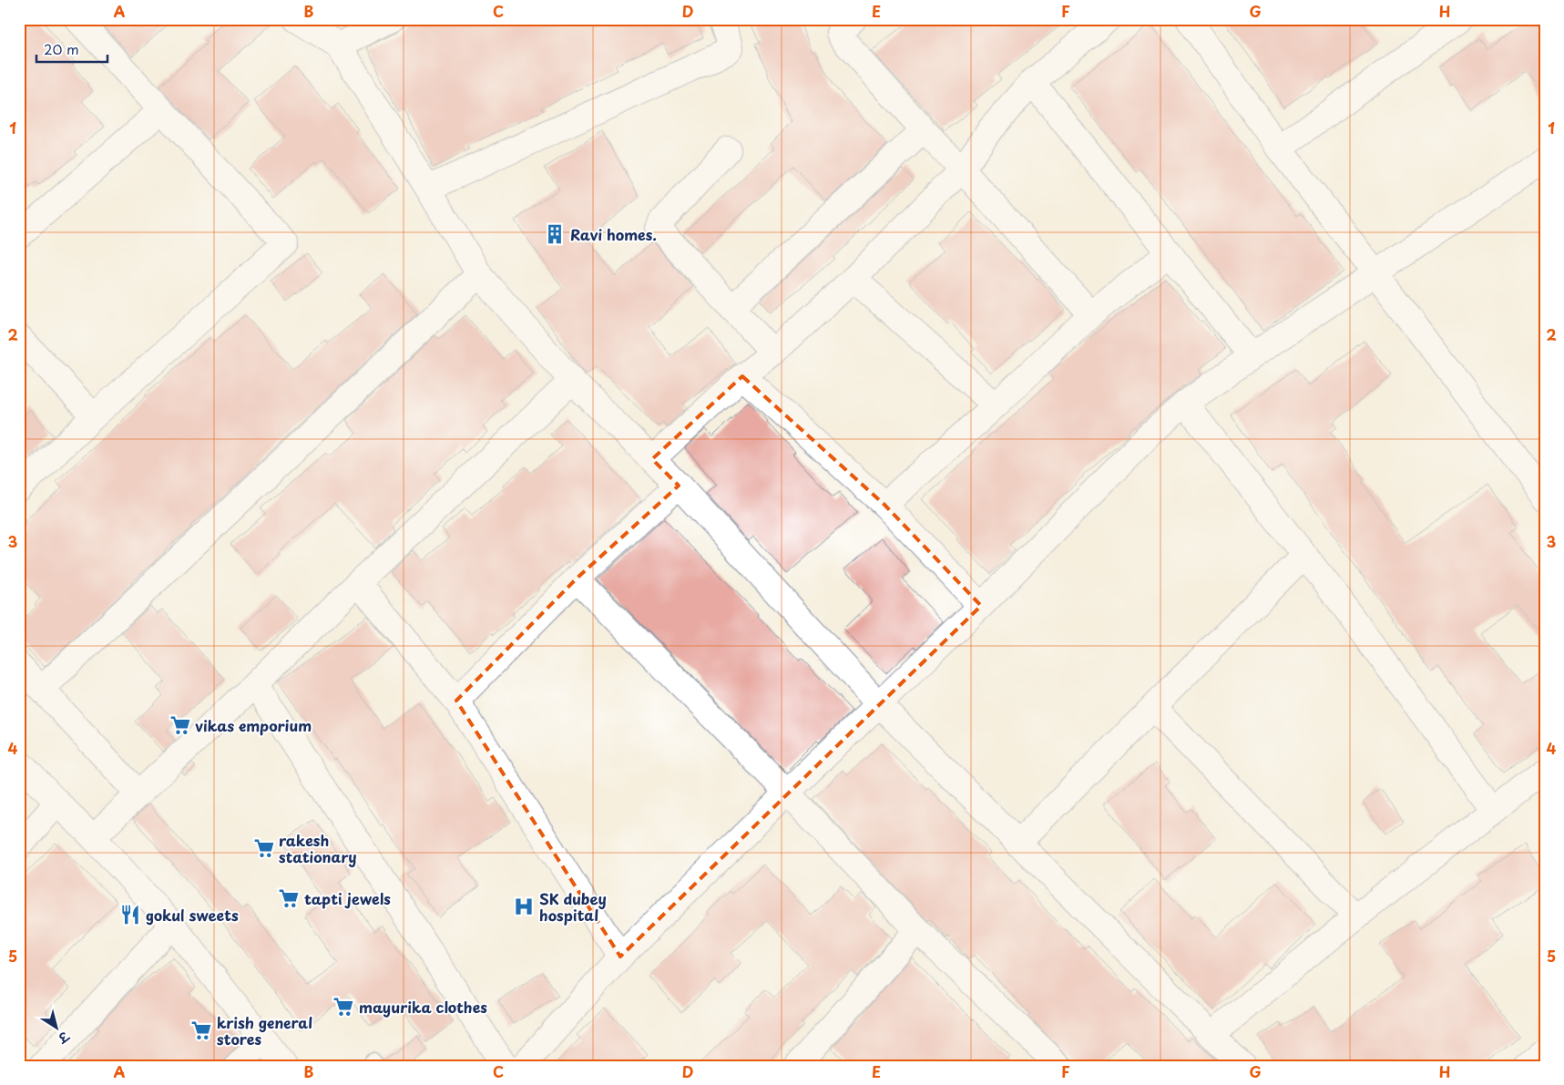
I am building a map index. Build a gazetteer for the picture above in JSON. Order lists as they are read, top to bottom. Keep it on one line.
{"places":{"building":["Ravi homes."],"supermarket":["vikas emporium","rakesh stationary","tapti jewels","mayurika clothes","krish general stores"],"hospital":["SK dubey hospital"],"restaurant":["gokul sweets"]},"scale_bar":"20 m","north":"bottom right","grid":{"columns":["A","B","C","D","E","F","G","H"],"rows":["1","2","3","4","5"]}}
